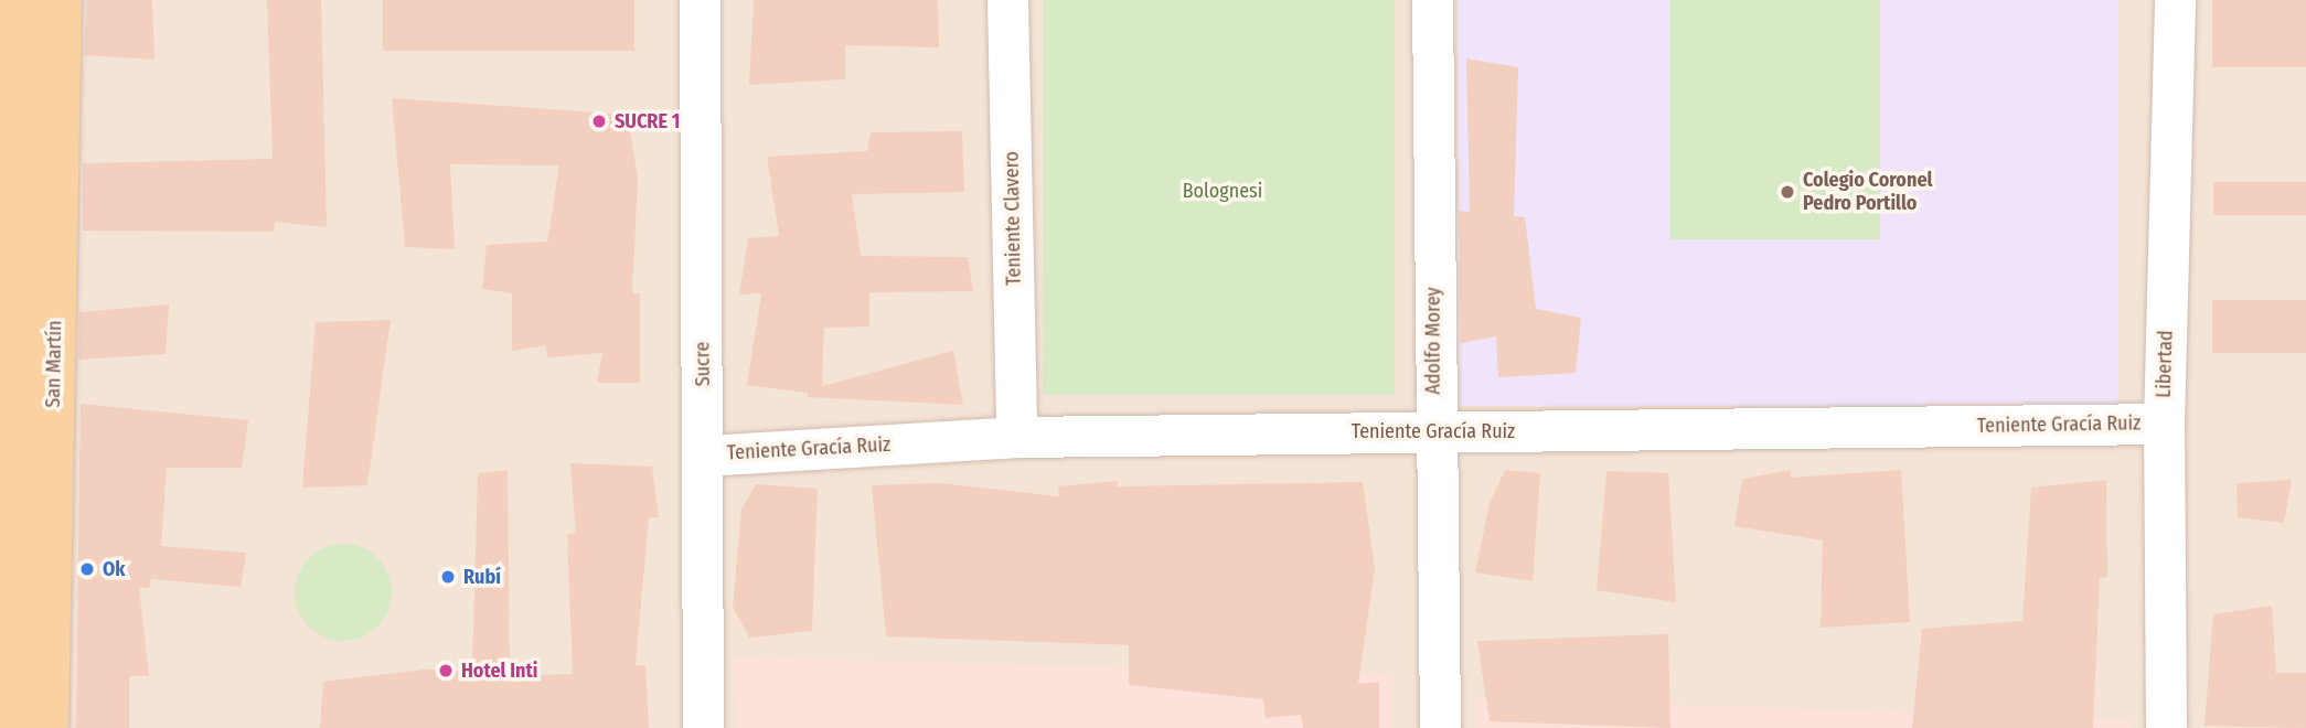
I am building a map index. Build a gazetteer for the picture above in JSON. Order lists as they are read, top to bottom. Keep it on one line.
{"streets":{"main road":["San Martín"],"street":["Teniente Clavero","Adolfo Morey","Sucre","Libertad","Teniente Gracía Ruiz"]},"crossings":[["Teniente Clavero","Teniente Gracía Ruiz"],["Adolfo Morey","Teniente Gracía Ruiz"],["Sucre","Teniente Gracía Ruiz"],["Libertad","Teniente Gracía Ruiz"]],"parks":["Bolognesi"],"places":["SUCRE 1","Colegio Coronel Pedro Portillo","Ok","Rubí","Hotel Inti"]}
